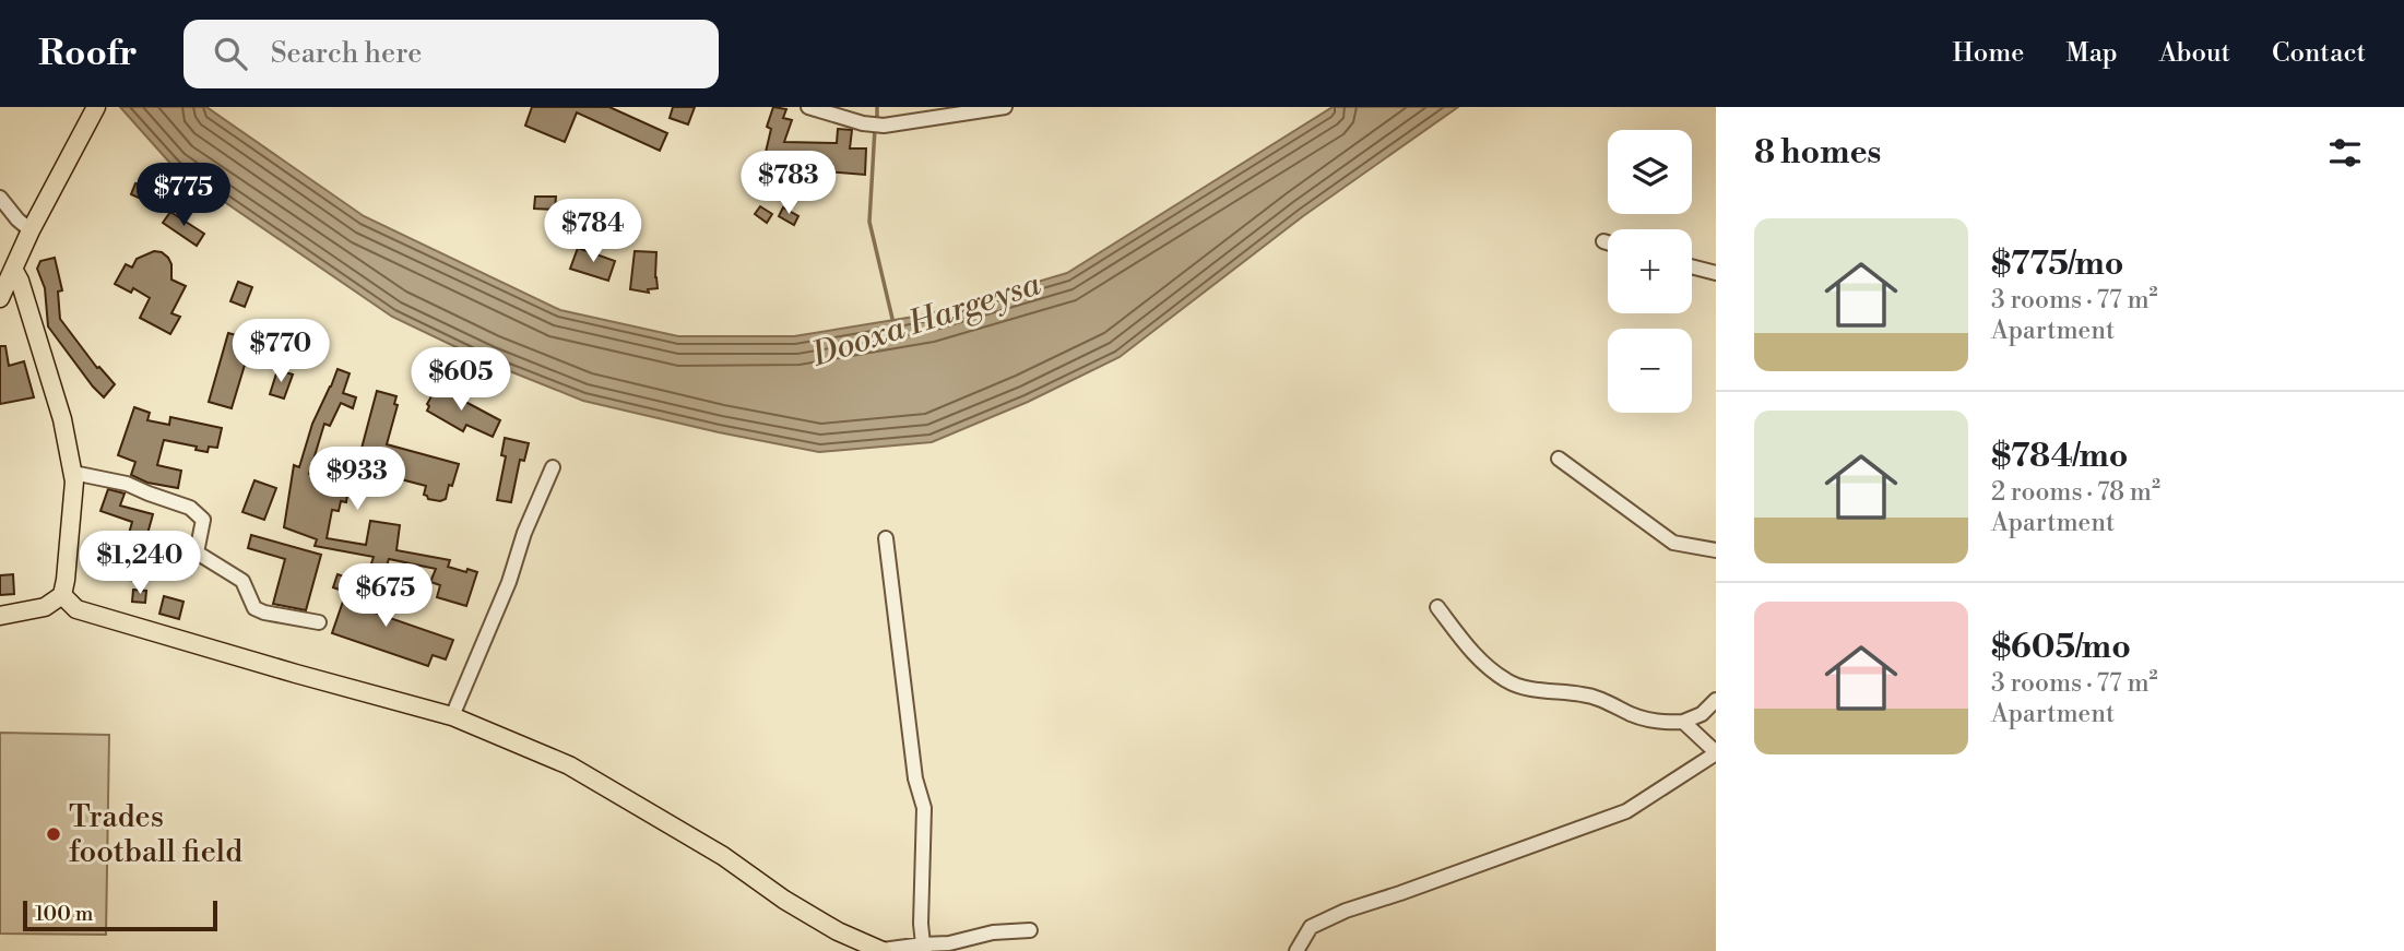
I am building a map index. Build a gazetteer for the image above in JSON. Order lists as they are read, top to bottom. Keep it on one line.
{"water":["Dooxa Hargeysa"],"places":["Trades football field"],"scale_bar":"100 m","page":{"header":"Roofr","search":"Search here","nav":["Home","Map","About","Contact"],"heading":"8 homes","map_buttons":["+","−"],"price":["$783","$775","$784","$770","$605","$933","$1,240","$675"],"list":[{"name":"$775/mo","note":"3 rooms · 77 m² · Apartment"},{"name":"$784/mo","note":"2 rooms · 78 m² · Apartment"},{"name":"$605/mo","note":"3 rooms · 77 m² · Apartment"}],"scale":"100 m"}}
